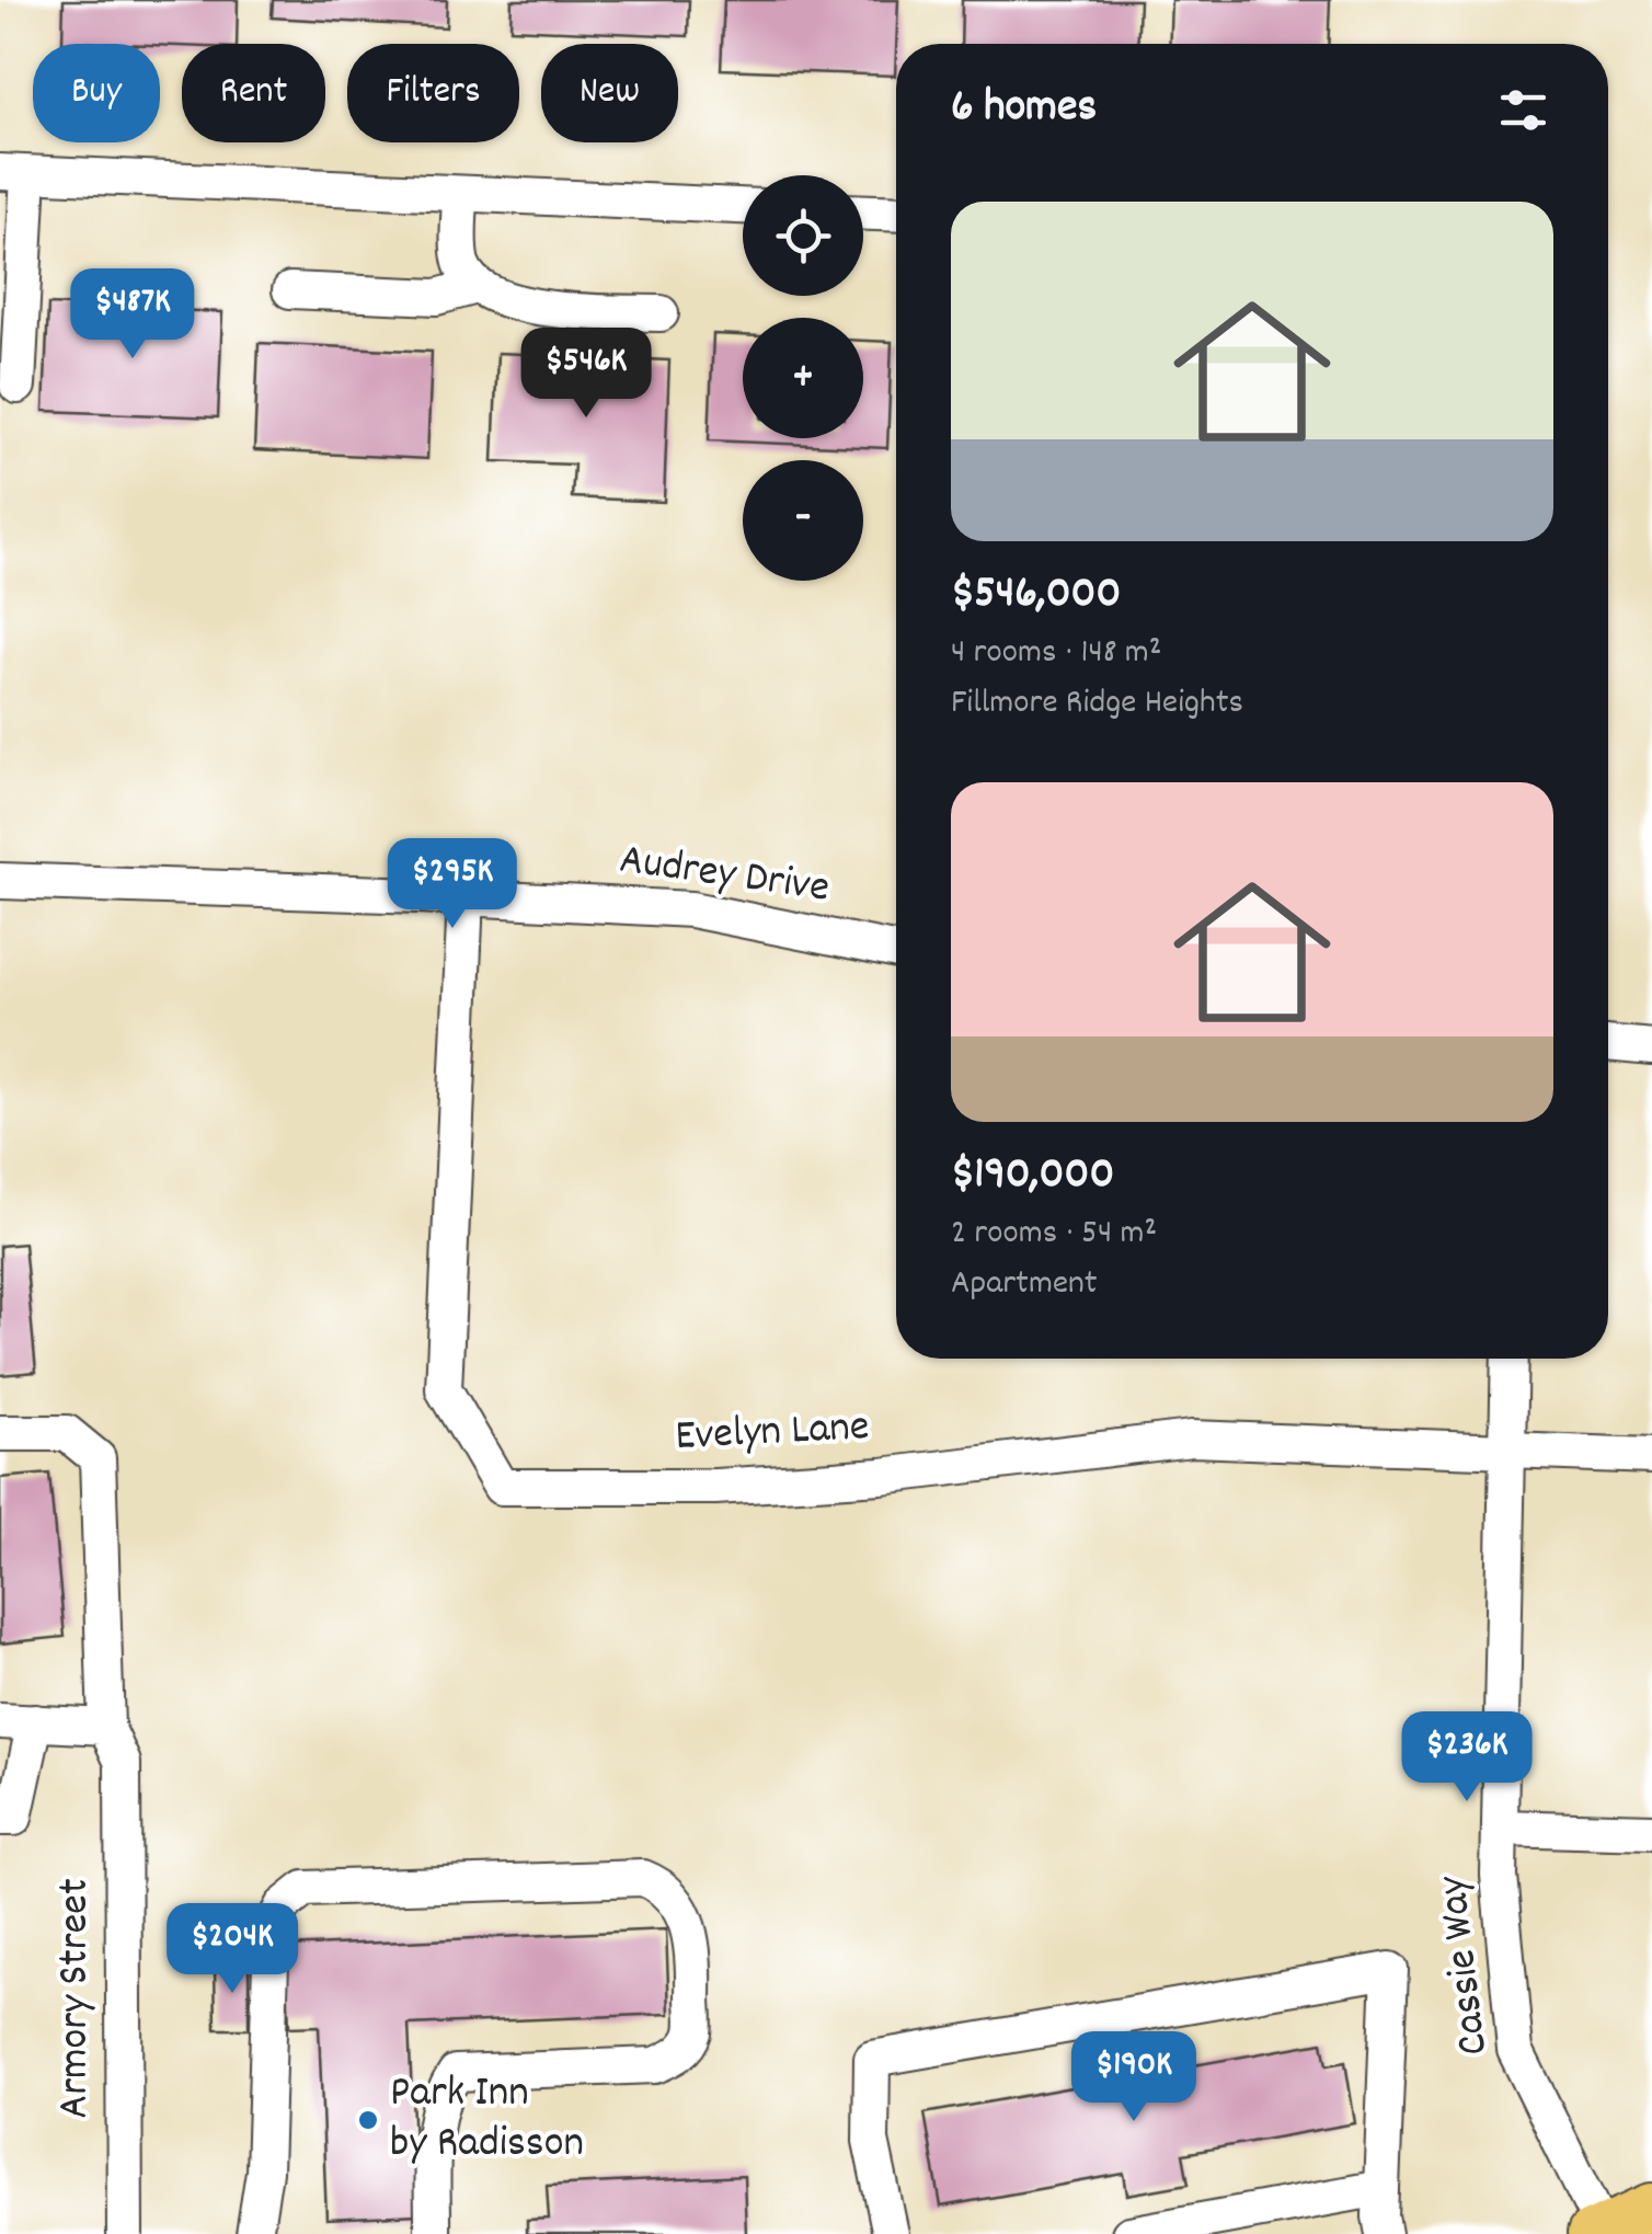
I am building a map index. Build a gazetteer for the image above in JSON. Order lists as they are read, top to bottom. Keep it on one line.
{"streets":{"street":["Audrey Drive","Evelyn Lane","Cassie Way","Armory Street"]},"crossings":[["Audrey Drive","Evelyn Lane"],["Evelyn Lane","Cassie Way"]],"places":["Park Inn by Radisson"],"page":{"chip":["Buy","Rent","Filters","New"],"heading":"6 homes","map_buttons":["+","−"],"list":[{"name":"$546,000","note":"4 rooms · 148 m² · Fillmore Ridge Heights"},{"name":"$190,000","note":"2 rooms · 54 m² · Apartment"}],"price":["$487K","$546K","$295K","$236K","$204K","$190K"]}}
